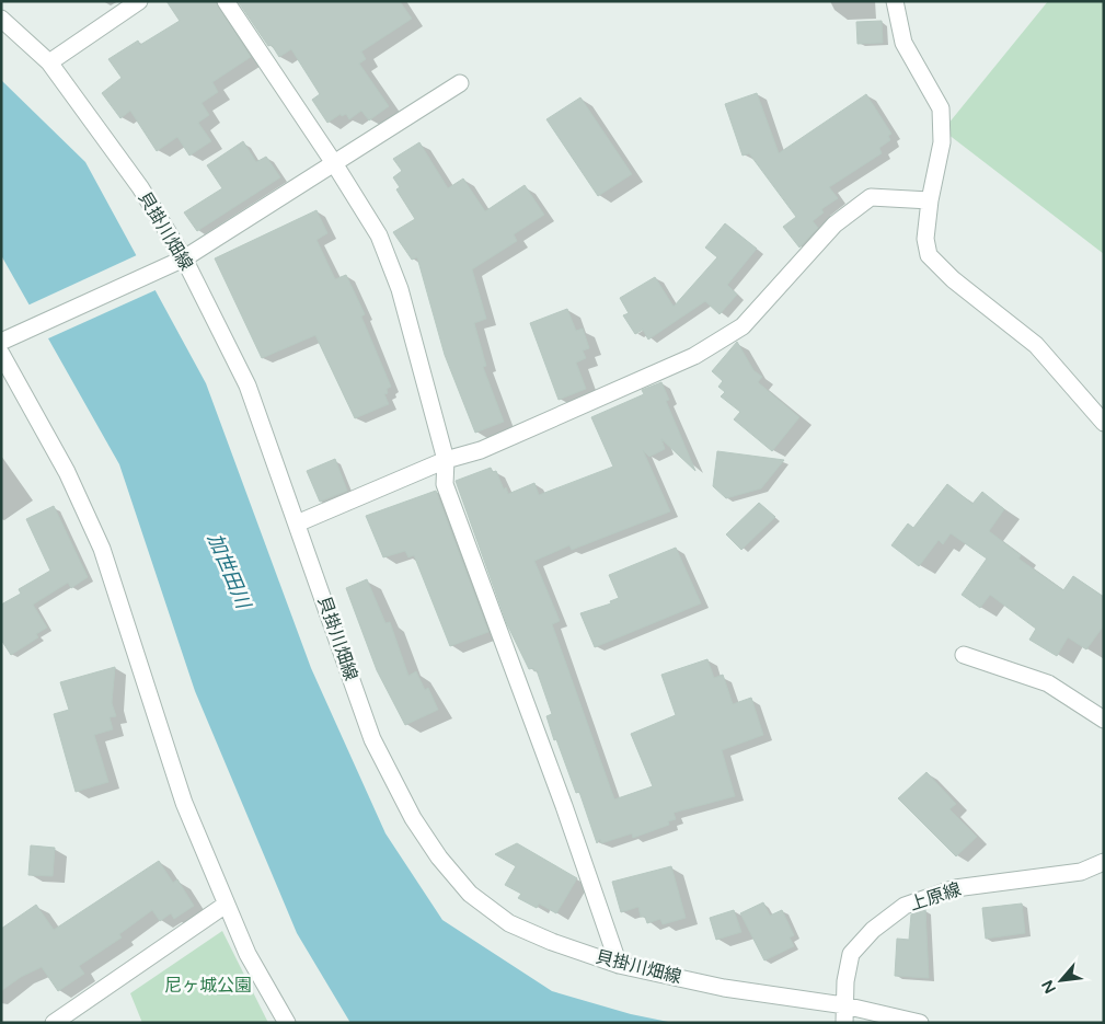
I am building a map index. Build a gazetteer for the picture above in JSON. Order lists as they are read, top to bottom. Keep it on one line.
{"streets":{"street":["貝掛川畑線","上原線"]},"crossings":[["貝掛川畑線","上原線"]],"water":["加世田川"],"parks":["尼ヶ城公園"],"north":"bottom left"}
